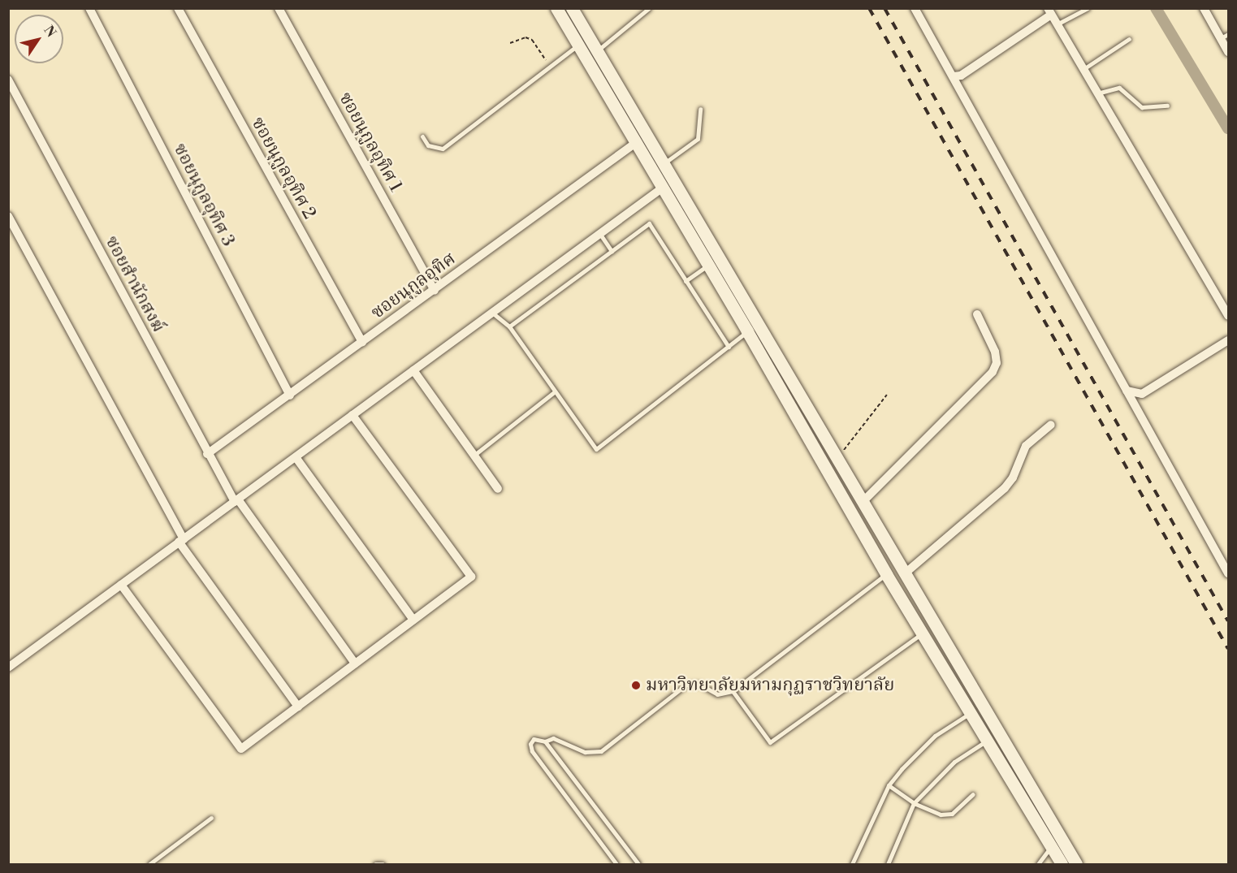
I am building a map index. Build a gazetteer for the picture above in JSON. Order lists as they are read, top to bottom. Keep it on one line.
{"streets":{"street":["ซอยนุกูลอุทิศ 1","ซอยนุกูลอุทิศ 2","ซอยนุกูลอุทิศ 3","ซอยสำนักสงฆ์","ซอยนุกูลอุทิศ"]},"crossings":[["ซอยนุกูลอุทิศ 1","ซอยนุกูลอุทิศ"],["ซอยนุกูลอุทิศ 2","ซอยนุกูลอุทิศ"],["ซอยนุกูลอุทิศ 3","ซอยนุกูลอุทิศ"],["ซอยสำนักสงฆ์","ซอยนุกูลอุทิศ"]],"places":["มหาวิทยาลัยมหามกุฏราชวิทยาลัย"],"north":"top right"}
